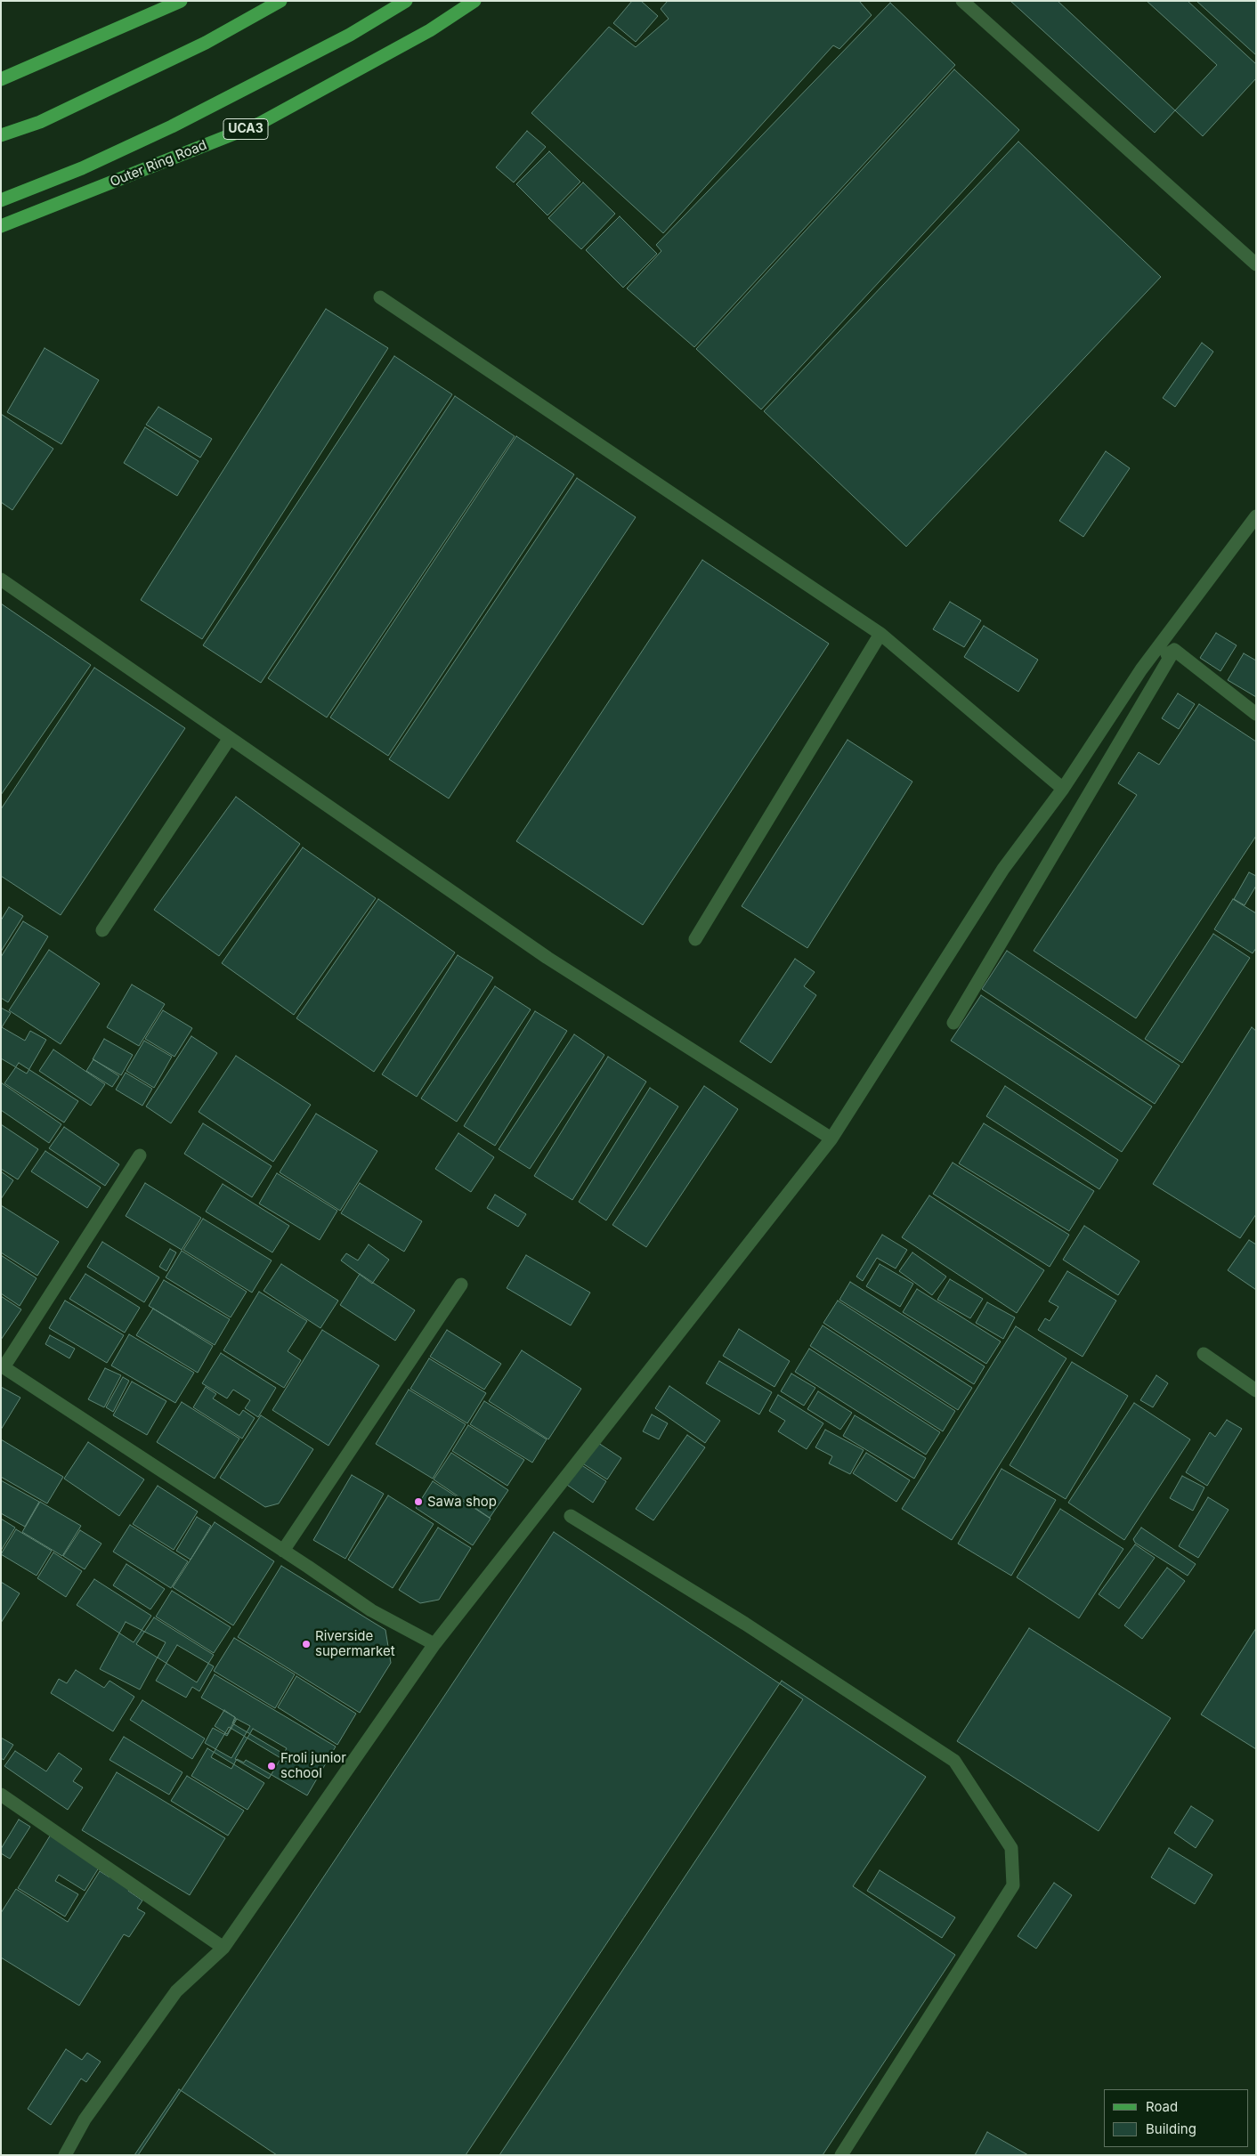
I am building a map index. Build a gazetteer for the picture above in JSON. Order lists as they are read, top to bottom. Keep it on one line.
{"streets":{"main road":["UCA3","Outer Ring Road"]},"places":["Sawa shop","Riverside supermarket","Froli junior school"],"legend":["Road","Building"]}
